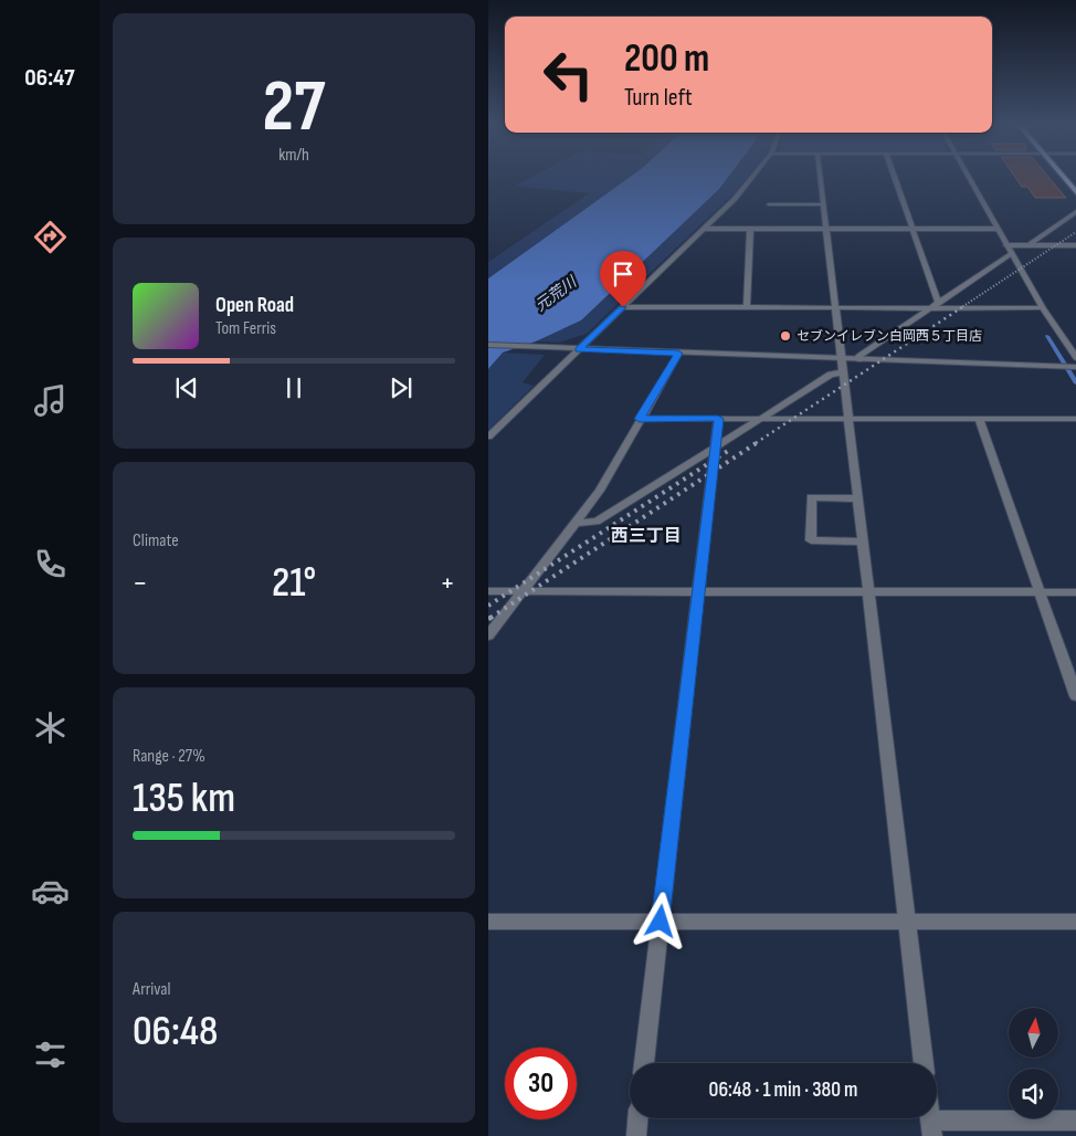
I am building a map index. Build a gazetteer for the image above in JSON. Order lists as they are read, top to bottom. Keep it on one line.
{"districts":["西三丁目"],"water":["元荒川"],"places":["セブンイレブン白岡西５丁目店"],"north":"top","page":{"tabs":"06:47","tile":[["27","km/h"],"Climate",["Range · 27%","135 km"],["Arrival","06:48"]],"turn":["200 m","Turn left"],"song":["Open Road","Tom Ferris"],"heat":["−","21°","+"],"limit":"30","trip":"06:48 · 1 min · 380 m"}}
